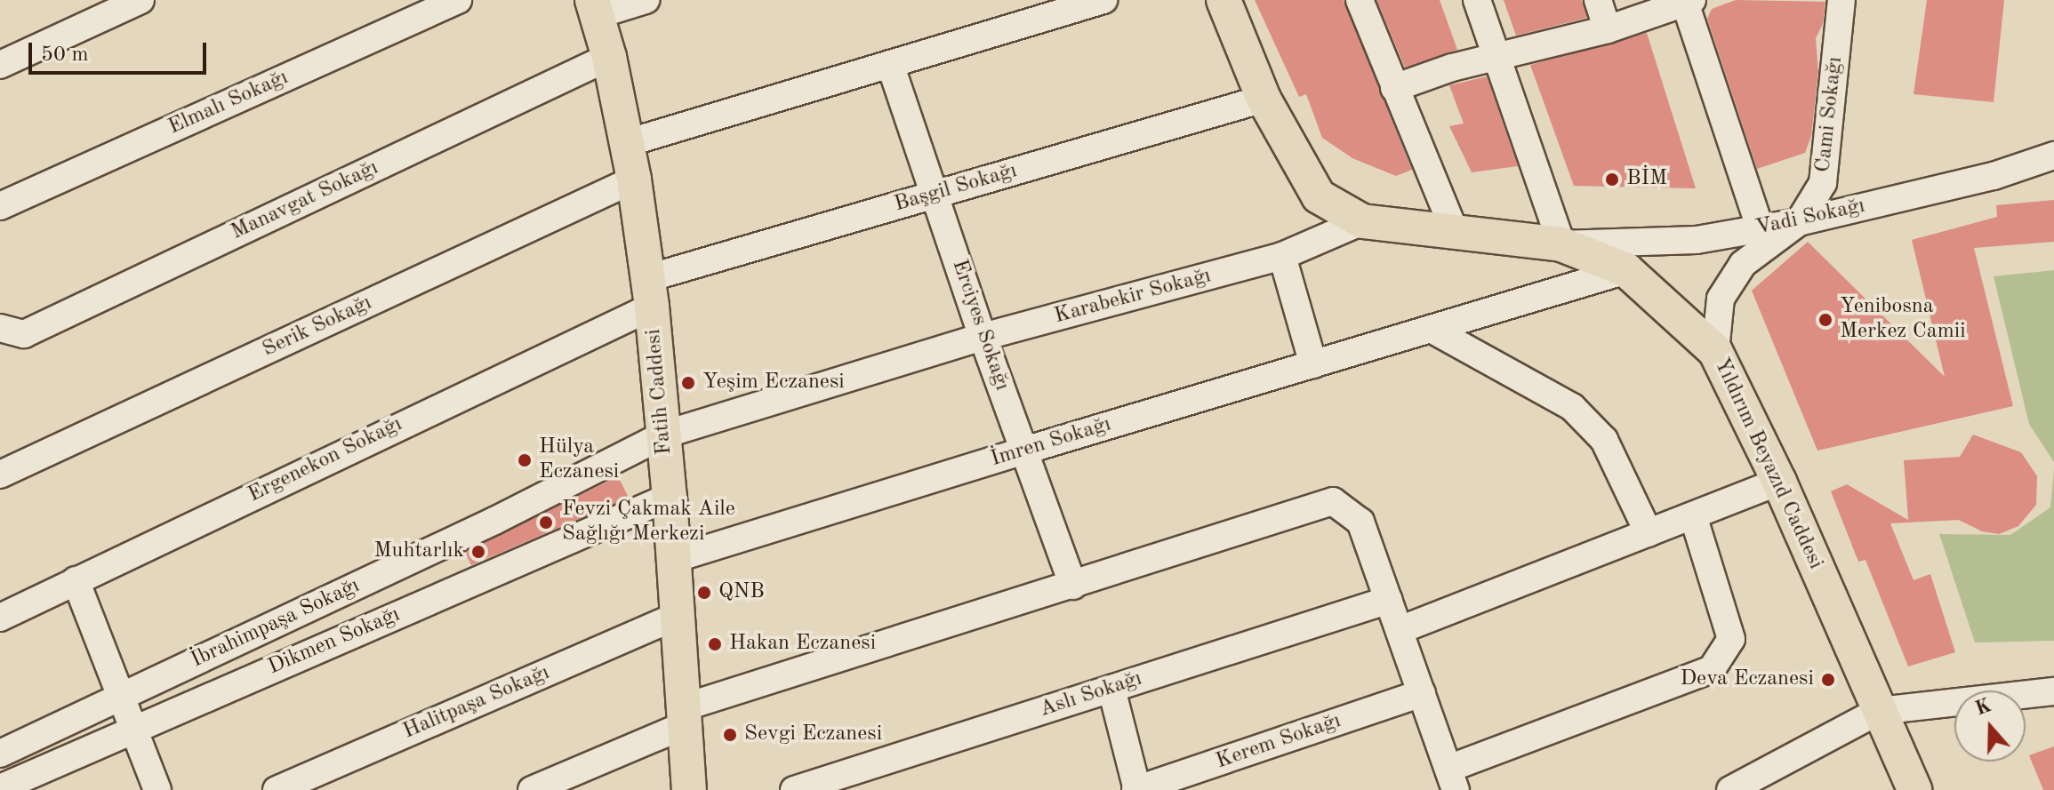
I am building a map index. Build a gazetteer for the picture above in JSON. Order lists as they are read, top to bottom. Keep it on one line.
{"streets":{"main road":["Fatih Caddesi","Yıldırım Beyazıd Caddesi"],"street":["Elmalı Sokağı","Cami Sokağı","Başgil Sokağı","Manavgat Sokağı","Vadi Sokağı","Karabekir Sokağı","Erciyes Sokağı","Serik Sokağı","İmren Sokağı","Ergenekon Sokağı","İbrahimpaşa Sokağı","Dikmen Sokağı","Aslı Sokağı","Halitpaşa Sokağı","Kerem Sokağı"]},"crossings":[["Cami Sokağı","Vadi Sokağı"],["Başgil Sokağı","Erciyes Sokağı"],["Başgil Sokağı","Fatih Caddesi"],["Başgil Sokağı","Ergenekon Sokağı"],["Başgil Sokağı","Yıldırım Beyazıd Caddesi"],["Manavgat Sokağı","Fatih Caddesi"],["Vadi Sokağı","Yıldırım Beyazıd Caddesi"],["Karabekir Sokağı","Erciyes Sokağı"],["Karabekir Sokağı","Fatih Caddesi"],["Karabekir Sokağı","Yıldırım Beyazıd Caddesi"],["Karabekir Sokağı","İbrahimpaşa Sokağı"],["Erciyes Sokağı","İmren Sokağı"],["Serik Sokağı","Fatih Caddesi"],["Fatih Caddesi","İmren Sokağı"],["Fatih Caddesi","Ergenekon Sokağı"],["Fatih Caddesi","İbrahimpaşa Sokağı"],["Fatih Caddesi","Dikmen Sokağı"],["Fatih Caddesi","Halitpaşa Sokağı"],["İmren Sokağı","Yıldırım Beyazıd Caddesi"]],"places":["BİM","Yenibosna Merkez Camii","Yeşim Eczanesi","Hülya Eczanesi","Fevzi Çakmak Aile Sağlığı Merkezi","Muhtarlık","QNB","Hakan Eczanesi","Deva Eczanesi","Sevgi Eczanesi"],"scale_bar":"50 m","north":"top"}
